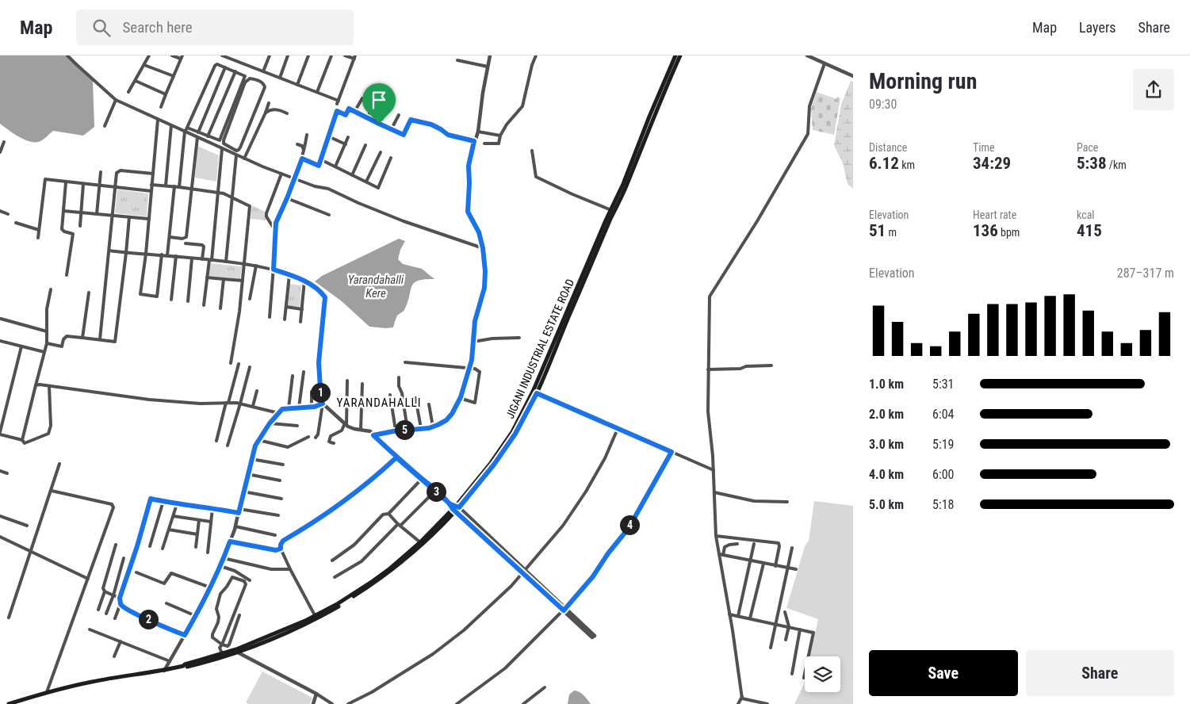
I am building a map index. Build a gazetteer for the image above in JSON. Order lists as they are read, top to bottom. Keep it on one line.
{"streets":{"main road":["JIGANI INDUSTRIAL ESTATE ROAD"]},"districts":["YARANDAHALLI"],"water":["Yarandahalli Kere"],"page":{"header":"Map","search":"Search here","nav":["Map","Layers","Share"],"heading":["Morning run","09:30"],"stats":[["Distance","6.12 km"],["Time","34:29"],["Pace","5:38 /km"],["Elevation","51 m"],["Heart rate","136 bpm"],["kcal","415"]],"chart":["Elevation","287–317 m"],"list":[{"name":"1.0 km","note":"5:31"},{"name":"2.0 km","note":"6:04"},{"name":"3.0 km","note":"5:19"},{"name":"4.0 km","note":"6:00"},{"name":"5.0 km","note":"5:18"}],"pins":["1","5","3","4","2"],"buttons":["Save","Share"]}}
